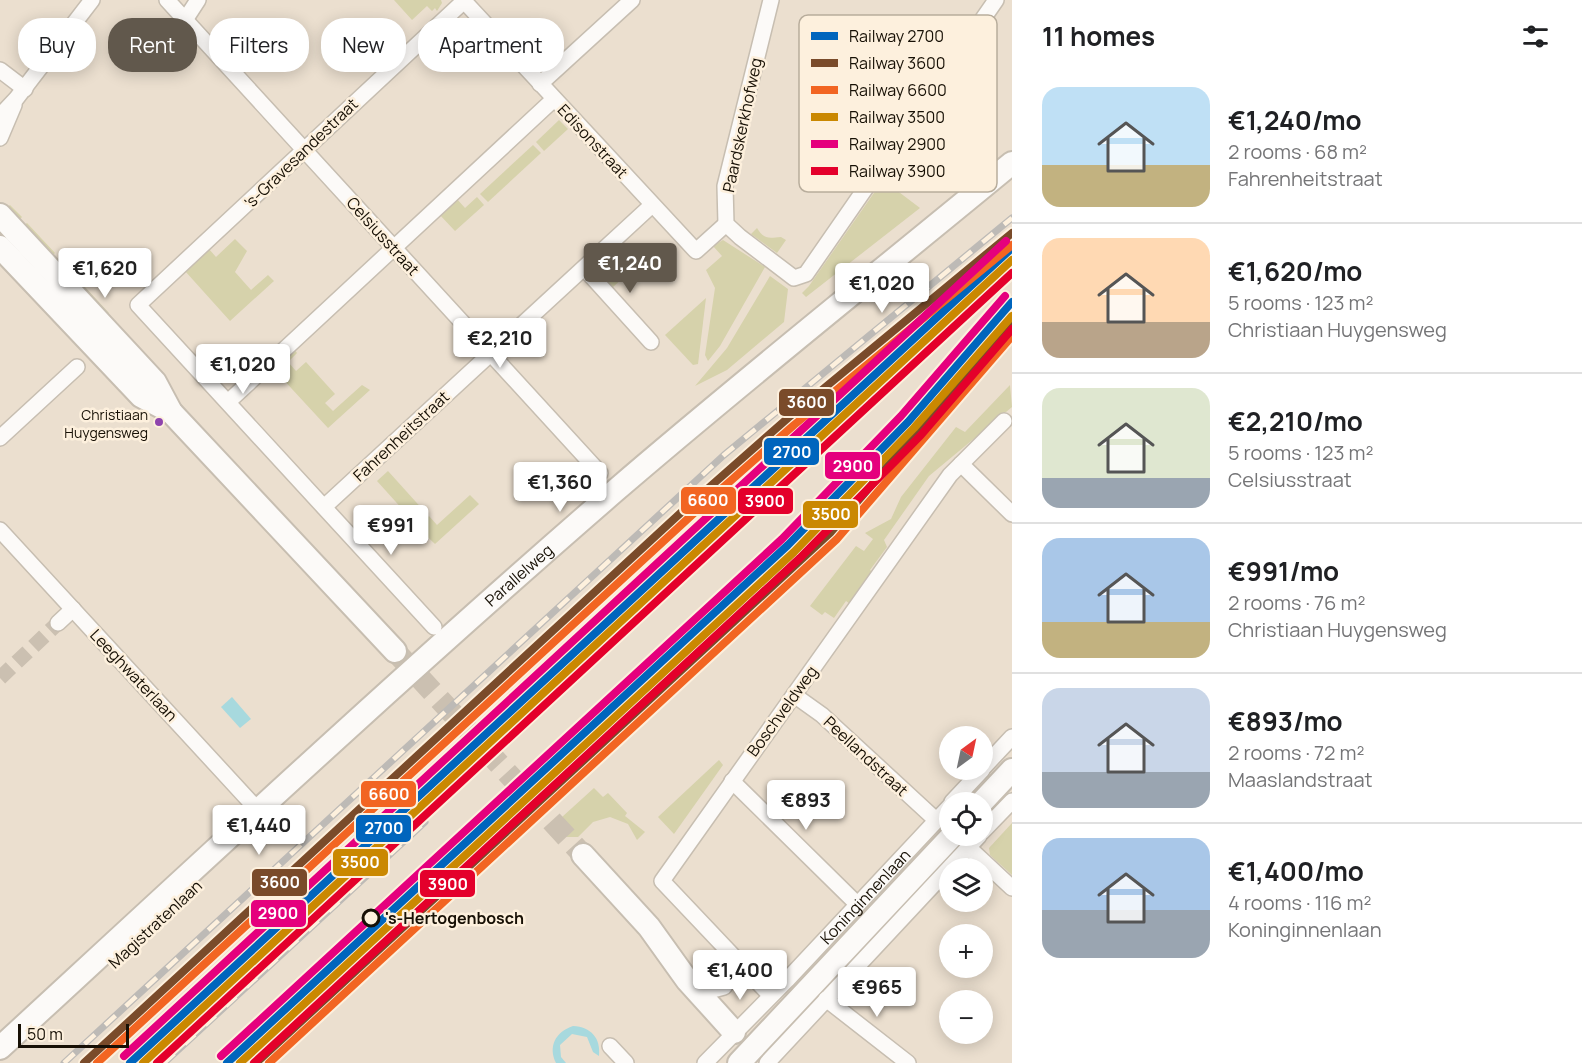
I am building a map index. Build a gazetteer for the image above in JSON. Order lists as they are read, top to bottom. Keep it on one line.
{"streets":{"main road":["Parallelweg","Koninginnenlaan","Magistratenlaan"],"street":["Paardskerkhofweg","Edisonstraat","'s-Gravesandestraat","Celsiusstraat","Fahrenheitstraat","Leeghwaterlaan","Boschveldweg","Peellandstraat"]},"crossings":[["Paardskerkhofweg","Edisonstraat"],["Edisonstraat","'s-Gravesandestraat"],["Edisonstraat","Fahrenheitstraat"],["'s-Gravesandestraat","Celsiusstraat"],["Celsiusstraat","Fahrenheitstraat"],["Parallelweg","Magistratenlaan"],["Leeghwaterlaan","Magistratenlaan"],["Boschveldweg","Peellandstraat"],["Boschveldweg","Koninginnenlaan"]],"places":["Christiaan Huygensweg","'s-Hertogenbosch"],"lines":["rail line 3600","rail line 2900","rail line 6600","rail line 2700","rail line 3500","rail line 3900"],"legend":["Railway 2700","Railway 3600","Railway 6600","Railway 3500","Railway 2900","Railway 3900"],"scale_bar":"50 m","north":"top right","page":{"heading":"11 homes","chip":["Buy","Rent","Filters","New","Apartment"],"list":[{"name":"€1,240/mo","note":"2 rooms · 68 m² · Fahrenheitstraat"},{"name":"€1,620/mo","note":"5 rooms · 123 m² · Christiaan Huygensweg"},{"name":"€2,210/mo","note":"5 rooms · 123 m² · Celsiusstraat"},{"name":"€991/mo","note":"2 rooms · 76 m² · Christiaan Huygensweg"},{"name":"€893/mo","note":"2 rooms · 72 m² · Maaslandstraat"},{"name":"€1,400/mo","note":"4 rooms · 116 m² · Koninginnenlaan"}],"price":["€1,240","€1,620","€1,020","€2,210","€1,020","€1,360","€991","€893","€1,440","€1,400","€965"],"map_buttons":["+","−"],"scale":"50 m"}}
